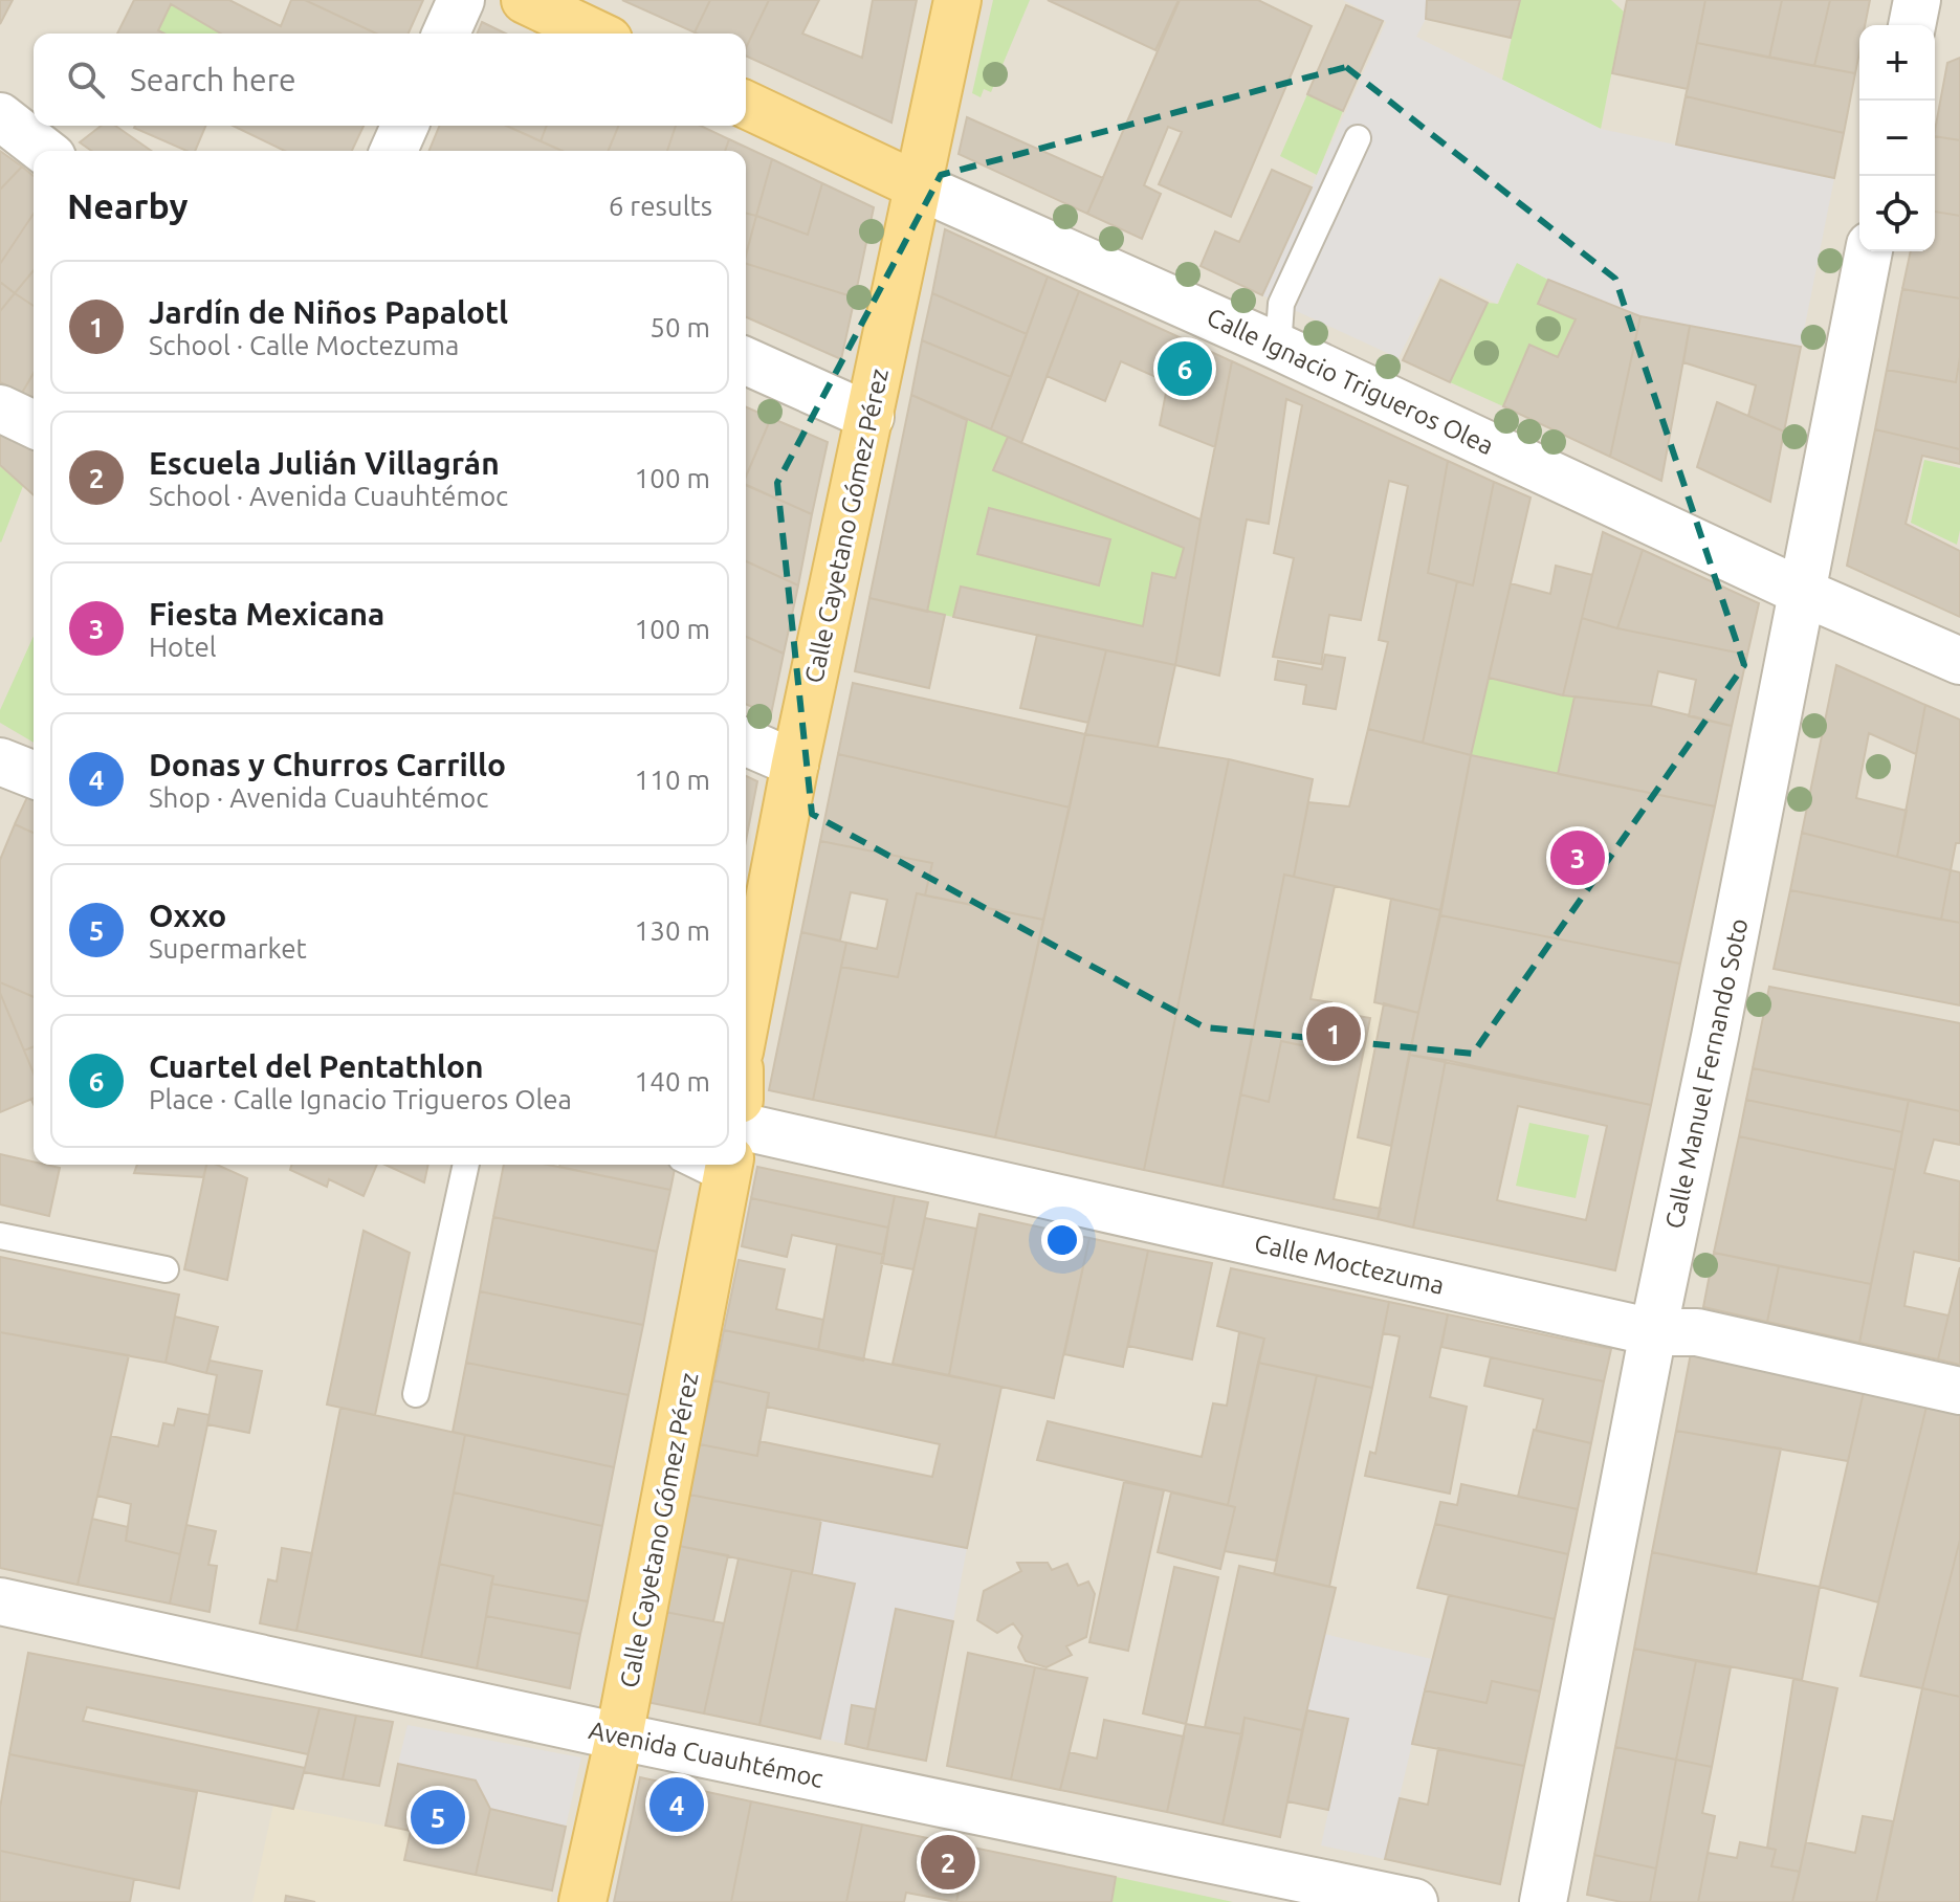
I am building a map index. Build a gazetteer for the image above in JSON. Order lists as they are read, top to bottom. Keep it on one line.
{"streets":{"main road":["Calle Ignacio Trigueros Olea","Calle Cayetano Gómez Pérez"],"street":["Calle Manuel Fernando Soto","Calle Moctezuma","Avenida Cuauhtémoc"]},"crossings":[["Calle Ignacio Trigueros Olea","Calle Cayetano Gómez Pérez"],["Calle Ignacio Trigueros Olea","Calle Manuel Fernando Soto"],["Calle Cayetano Gómez Pérez","Avenida Cuauhtémoc"],["Calle Manuel Fernando Soto","Calle Moctezuma"]],"page":{"map_buttons":["+","−"],"search":"Search here","heading":["Nearby","6 results"],"list":[{"mark":"1","name":"Jardín de Niños Papalotl","note":"School · Calle Moctezuma","value":"50 m"},{"mark":"2","name":"Escuela Julián Villagrán","note":"School · Avenida Cuauhtémoc","value":"100 m"},{"mark":"3","name":"Fiesta Mexicana","note":"Hotel","value":"100 m"},{"mark":"4","name":"Donas y Churros Carrillo","note":"Shop · Avenida Cuauhtémoc","value":"110 m"},{"mark":"5","name":"Oxxo","note":"Supermarket","value":"130 m"},{"mark":"6","name":"Cuartel del Pentathlon","note":"Place · Calle Ignacio Trigueros Olea","value":"140 m"}],"pins":["6","3","1","4","5","2"]}}
